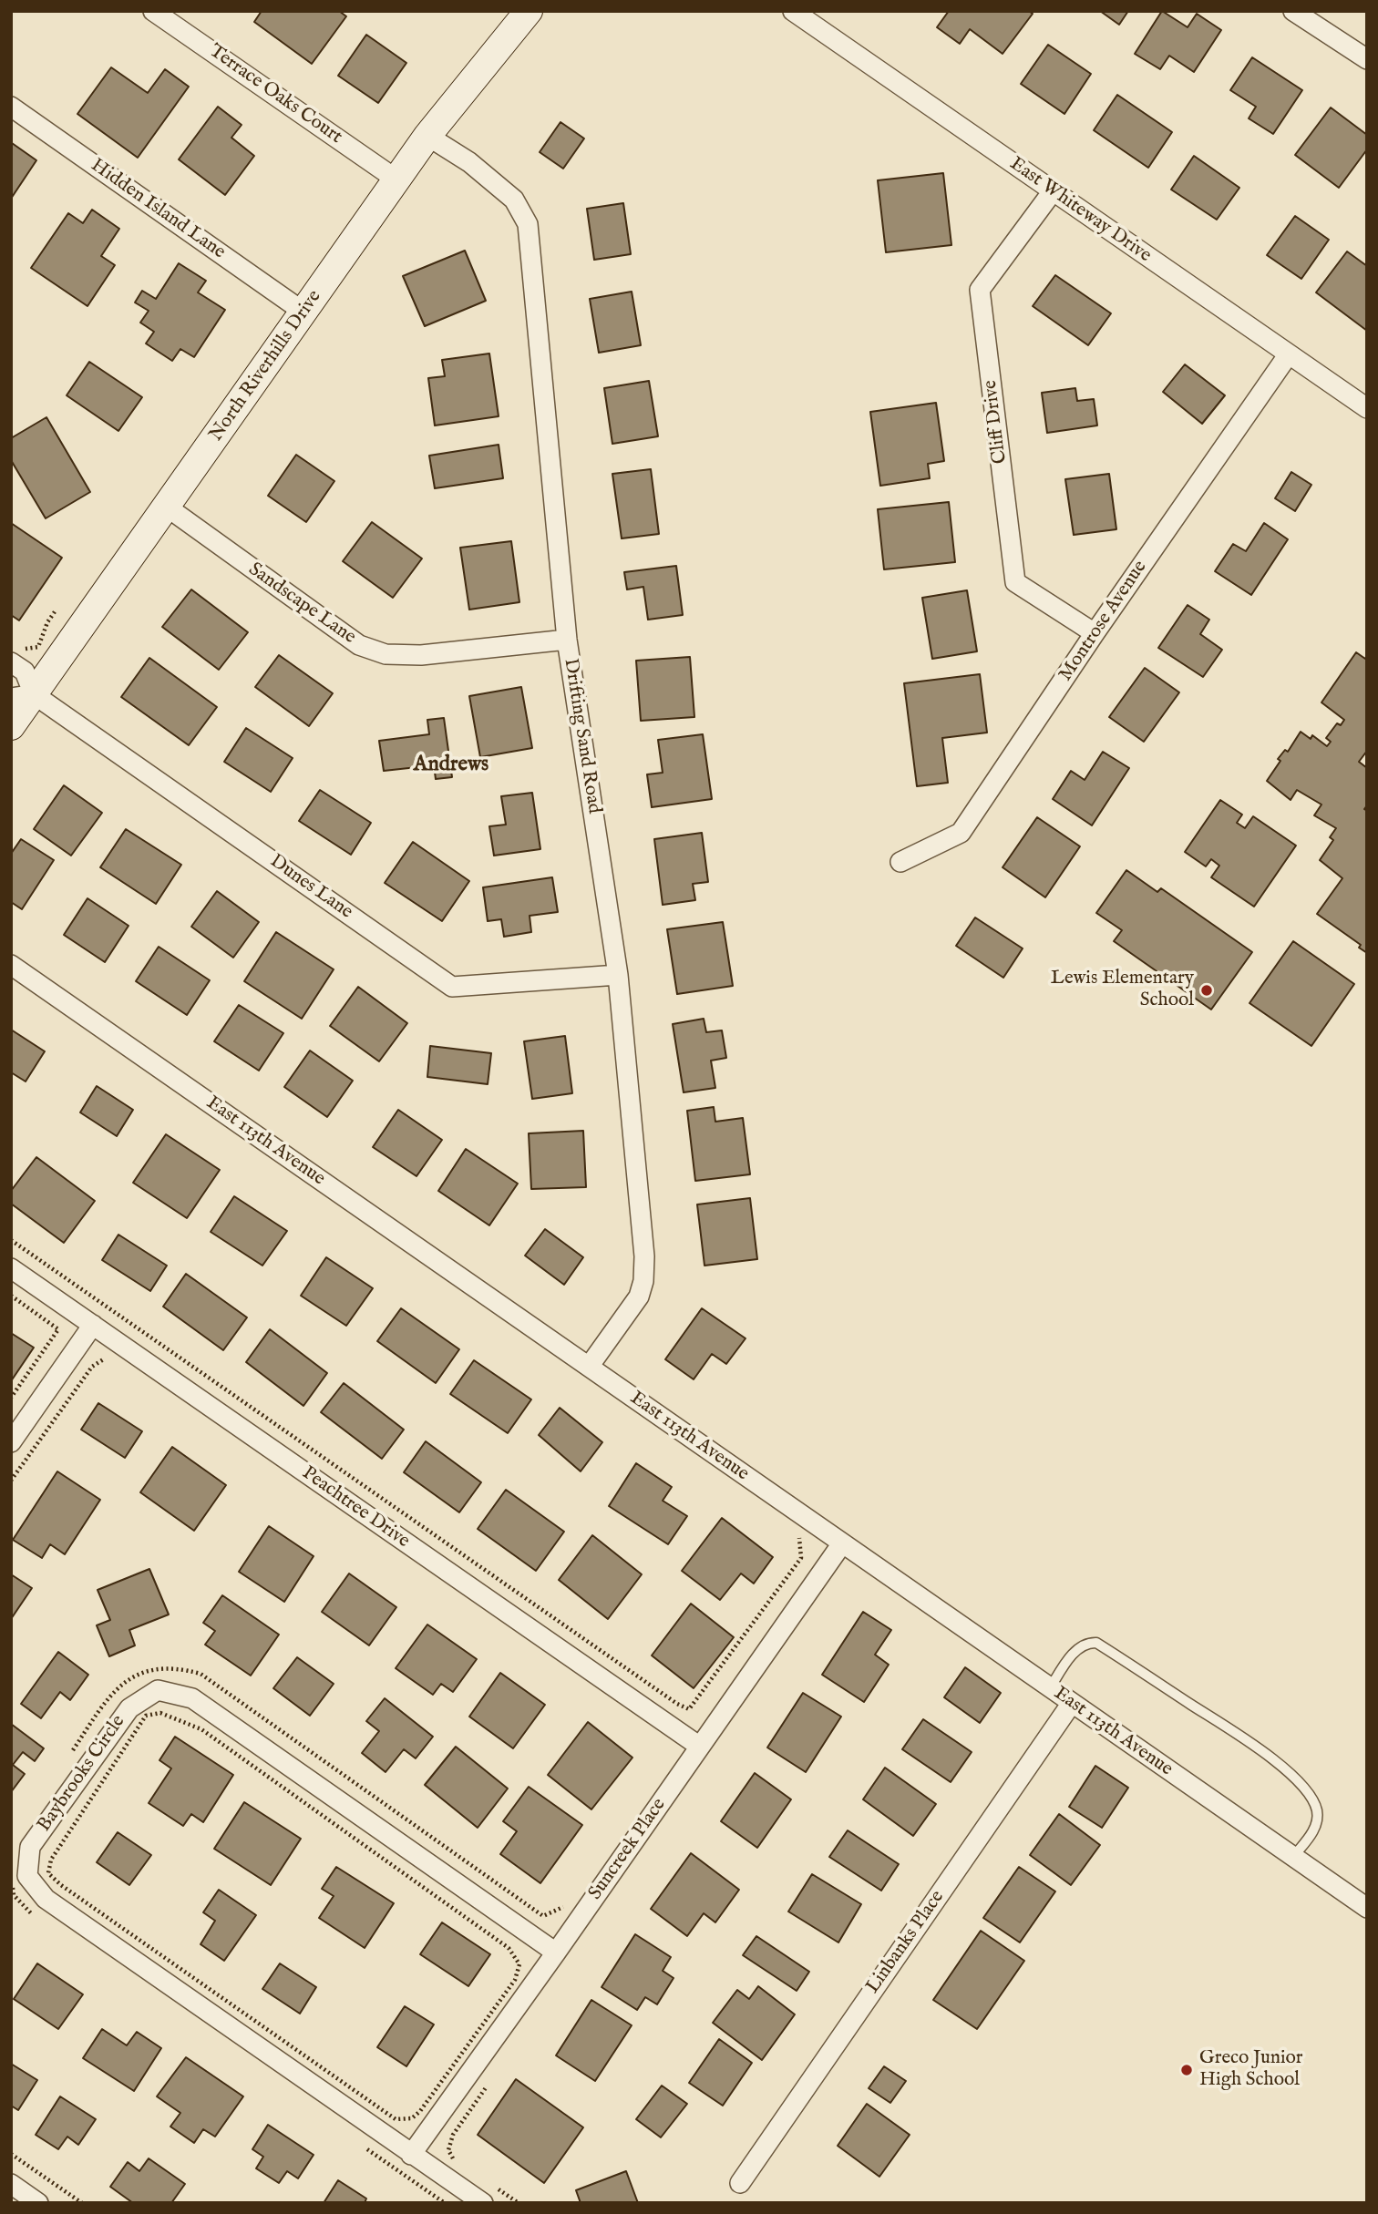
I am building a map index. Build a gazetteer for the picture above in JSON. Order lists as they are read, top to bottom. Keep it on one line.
{"streets":{"street":["Terrace Oaks Court","Hidden Island Lane","East Whiteway Drive","North Riverhills Drive","Cliff Drive","Sandscape Lane","Montrose Avenue","Drifting Sand Road","Dunes Lane","East 113th Avenue","Peachtree Drive","Baybrooks Circle","Suncreek Place","Linbanks Place"]},"crossings":[["Terrace Oaks Court","North Riverhills Drive"],["Hidden Island Lane","North Riverhills Drive"],["East Whiteway Drive","Cliff Drive"],["East Whiteway Drive","Montrose Avenue"],["North Riverhills Drive","Sandscape Lane"],["North Riverhills Drive","Drifting Sand Road"],["North Riverhills Drive","Dunes Lane"],["Cliff Drive","Montrose Avenue"],["Sandscape Lane","Drifting Sand Road"],["Drifting Sand Road","Dunes Lane"],["Drifting Sand Road","East 113th Avenue"],["East 113th Avenue","Suncreek Place"],["East 113th Avenue","Linbanks Place"],["Peachtree Drive","Suncreek Place"],["Baybrooks Circle","Suncreek Place"]],"districts":["Andrews"],"places":["Lewis Elementary School","Greco Junior High School"]}
